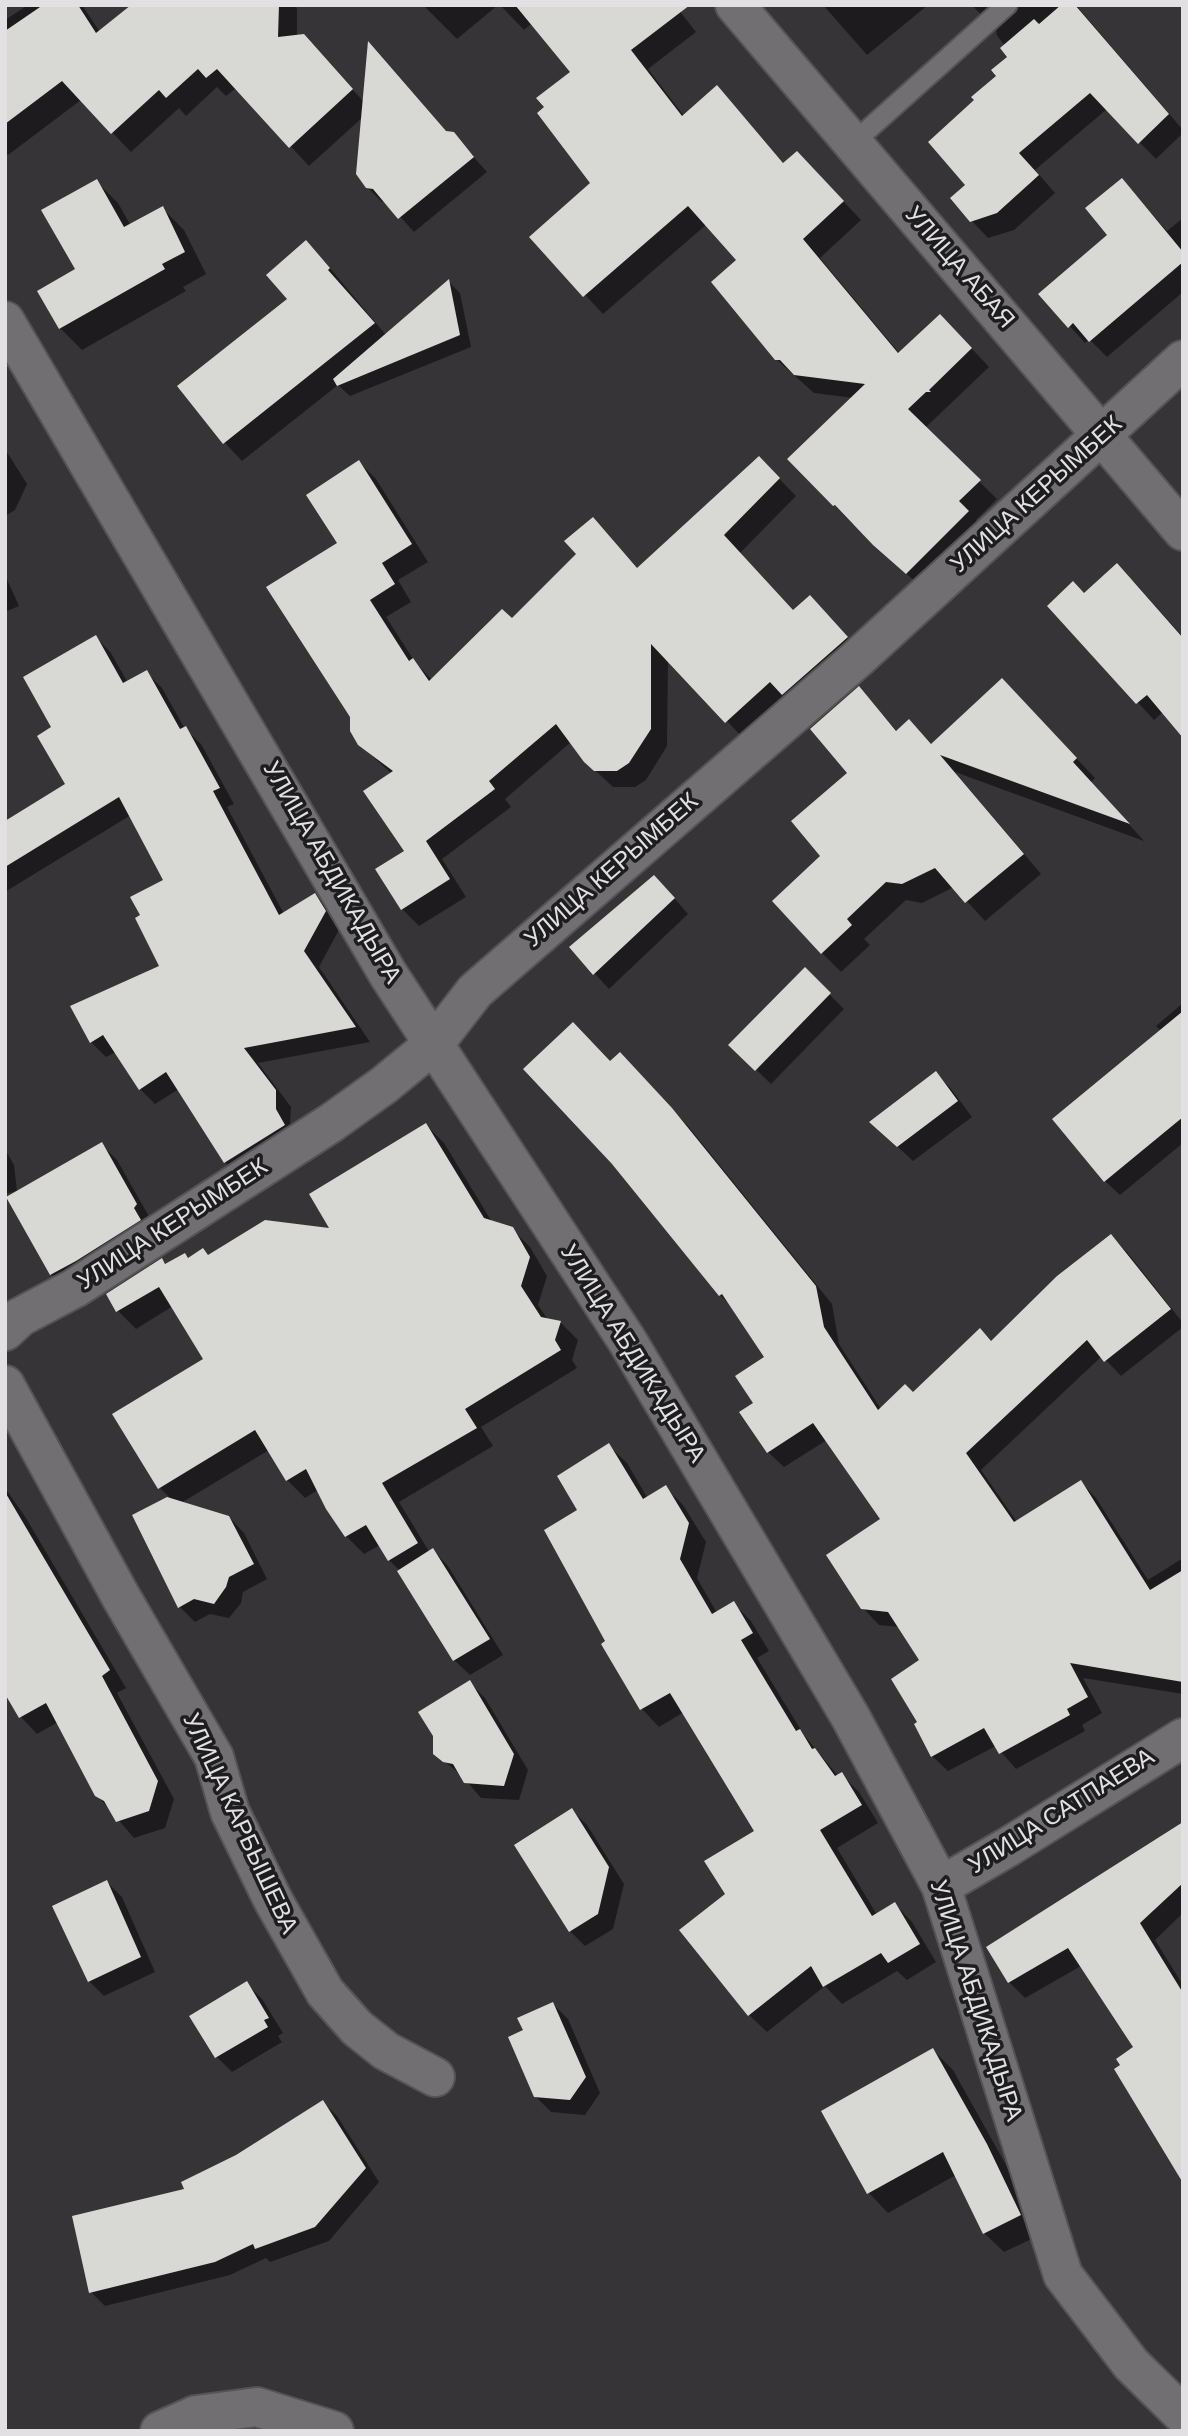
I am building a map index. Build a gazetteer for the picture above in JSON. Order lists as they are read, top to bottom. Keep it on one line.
{"streets":{"street":["УЛИЦА АБАЯ","УЛИЦА КЕРЫМБЕК","УЛИЦА АБДИКАДЫРА","УЛИЦА САТПАЕВА","УЛИЦА КАРБЫШЕВА"]},"crossings":[["УЛИЦА АБАЯ","УЛИЦА КЕРЫМБЕК"],["УЛИЦА КЕРЫМБЕК","УЛИЦА АБДИКАДЫРА"],["УЛИЦА АБДИКАДЫРА","УЛИЦА САТПАЕВА"]]}
